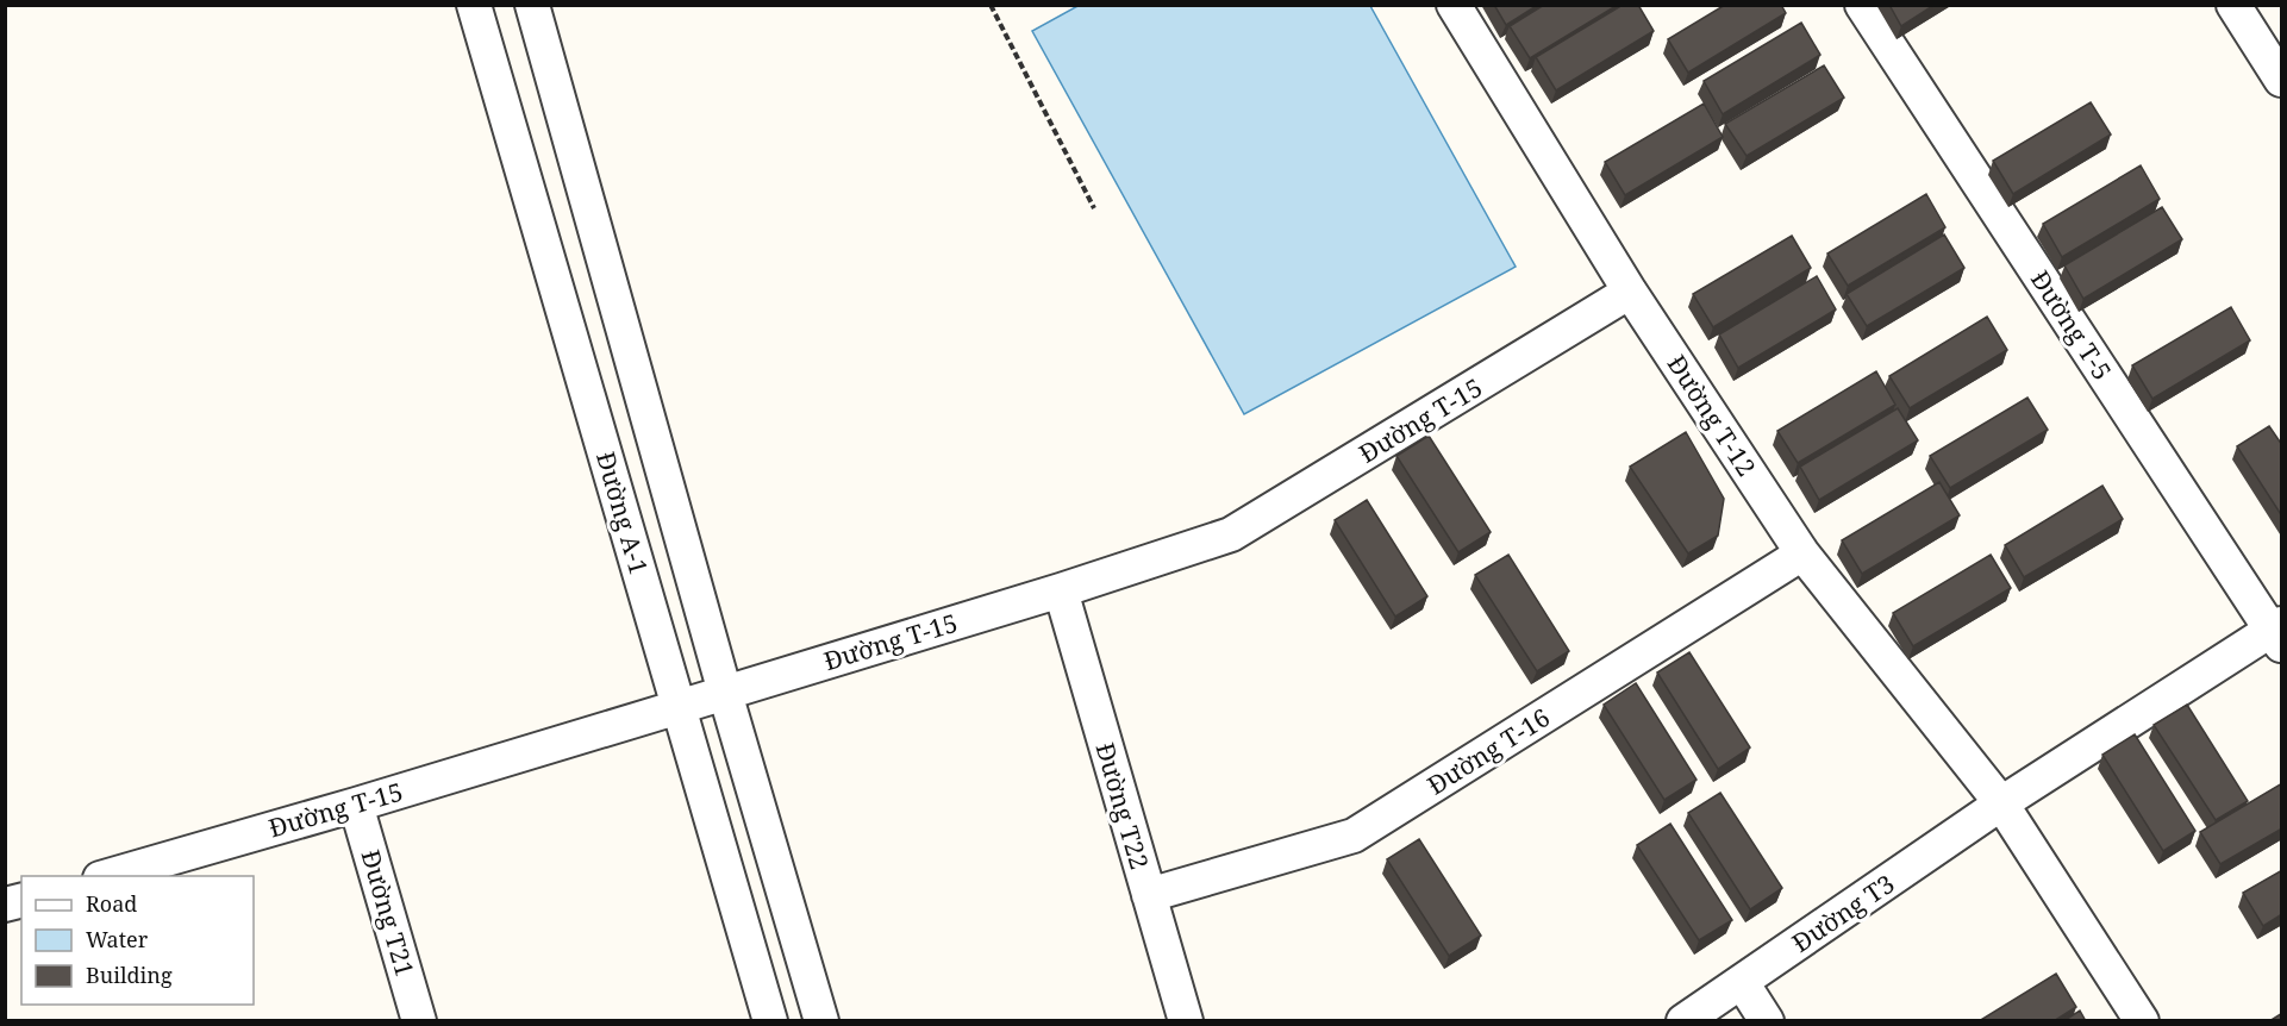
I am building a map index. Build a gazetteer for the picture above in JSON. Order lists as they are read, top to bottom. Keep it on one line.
{"streets":{"street":["Đường T-5","Đường T-12","Đường T-15","Đường A-1","Đường T-16","Đường T22","Đường T21","Đường T3"]},"crossings":[["Đường T-5","Đường T3"],["Đường T-12","Đường T-15"],["Đường T-12","Đường T-16"],["Đường T-12","Đường T3"],["Đường T-15","Đường A-1"],["Đường T-15","Đường T22"],["Đường T-15","Đường T21"],["Đường T-16","Đường T22"]],"legend":["Road","Water","Building"]}
